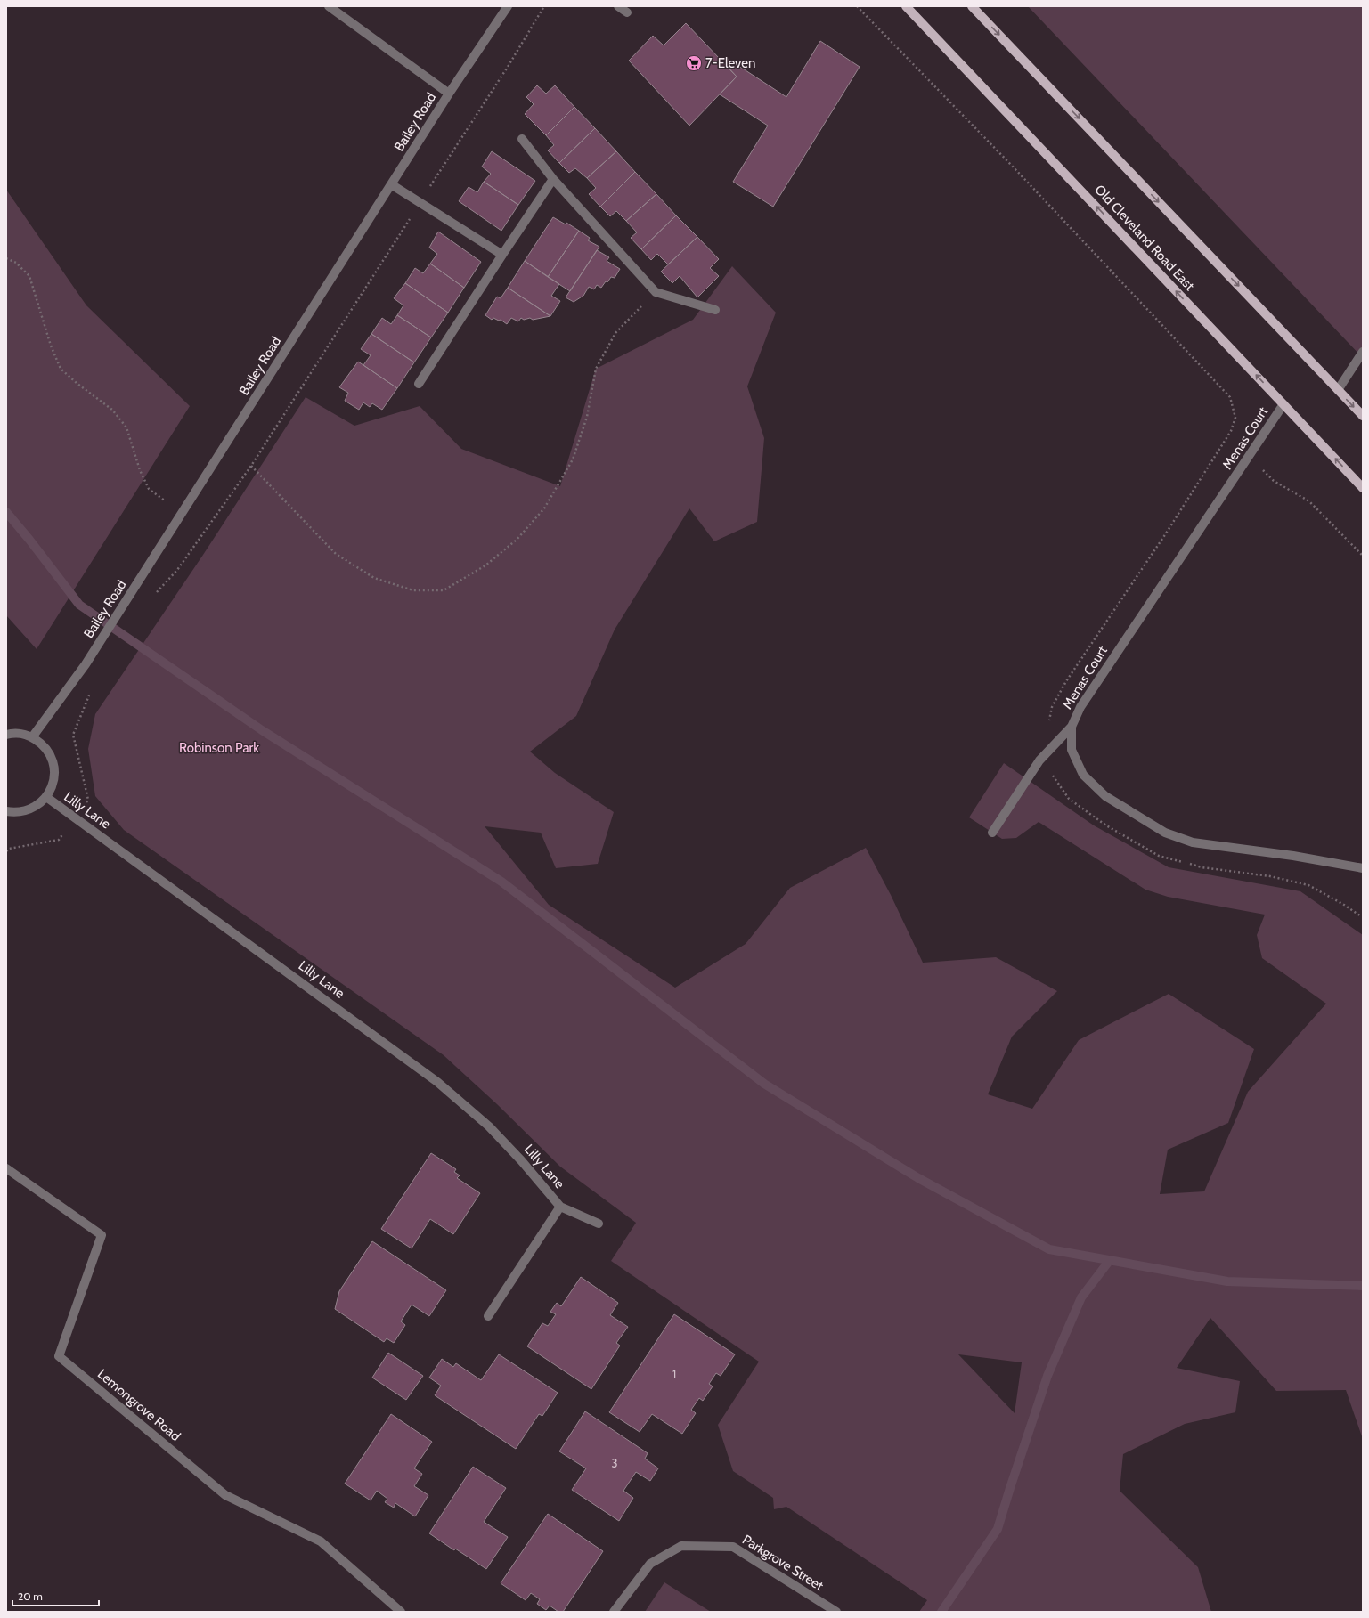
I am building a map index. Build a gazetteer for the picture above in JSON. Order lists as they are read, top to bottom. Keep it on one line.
{"streets":{"main road":["Old Cleveland Road East"],"street":["Bailey Road","Menas Court","Lilly Lane","Lemongrove Road","Parkgrove Street"]},"crossings":[["Old Cleveland Road East","Menas Court"]],"parks":["Robinson Park"],"places":{"supermarket":["7-Eleven"]},"house_numbers":["1","3"],"scale_bar":"20 m"}
